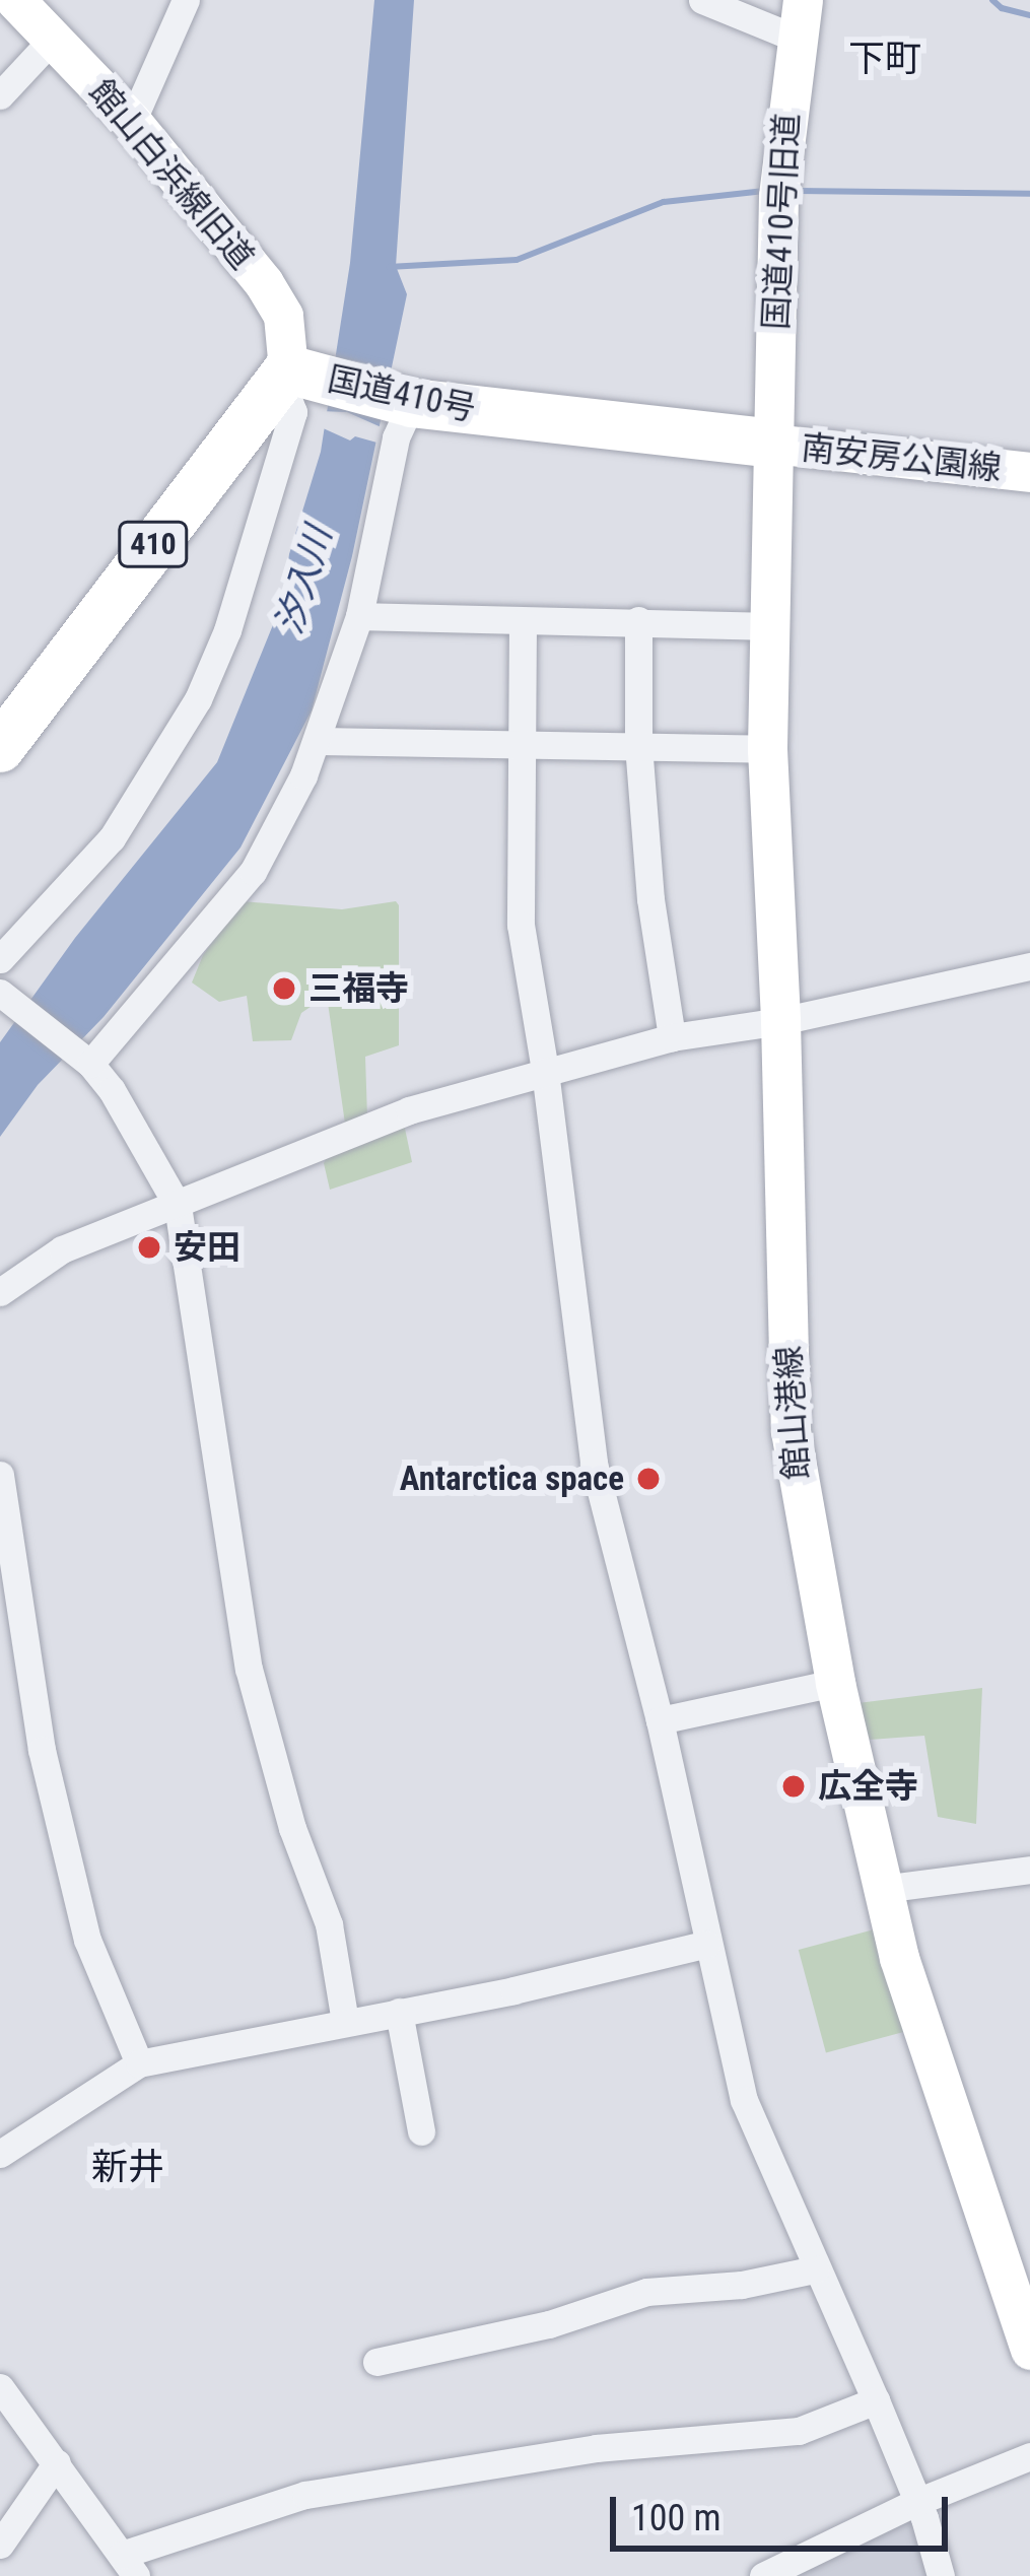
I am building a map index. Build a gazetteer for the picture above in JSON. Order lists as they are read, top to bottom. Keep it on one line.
{"streets":{"highway":["国道410号","410"],"main road":["館山白浜線旧道","国道410号旧道","南安房公園線","館山港線"]},"crossings":[["館山白浜線旧道","国道410号"],["国道410号旧道","国道410号"],["国道410号旧道","南安房公園線"],["国道410号旧道","館山港線"],["国道410号","南安房公園線"],["国道410号","館山港線"],["南安房公園線","館山港線"]],"districts":["下町","新井"],"water":["汐入川"],"places":["三福寺","安田","Antarctica space","広全寺"],"scale_bar":"100 m"}
